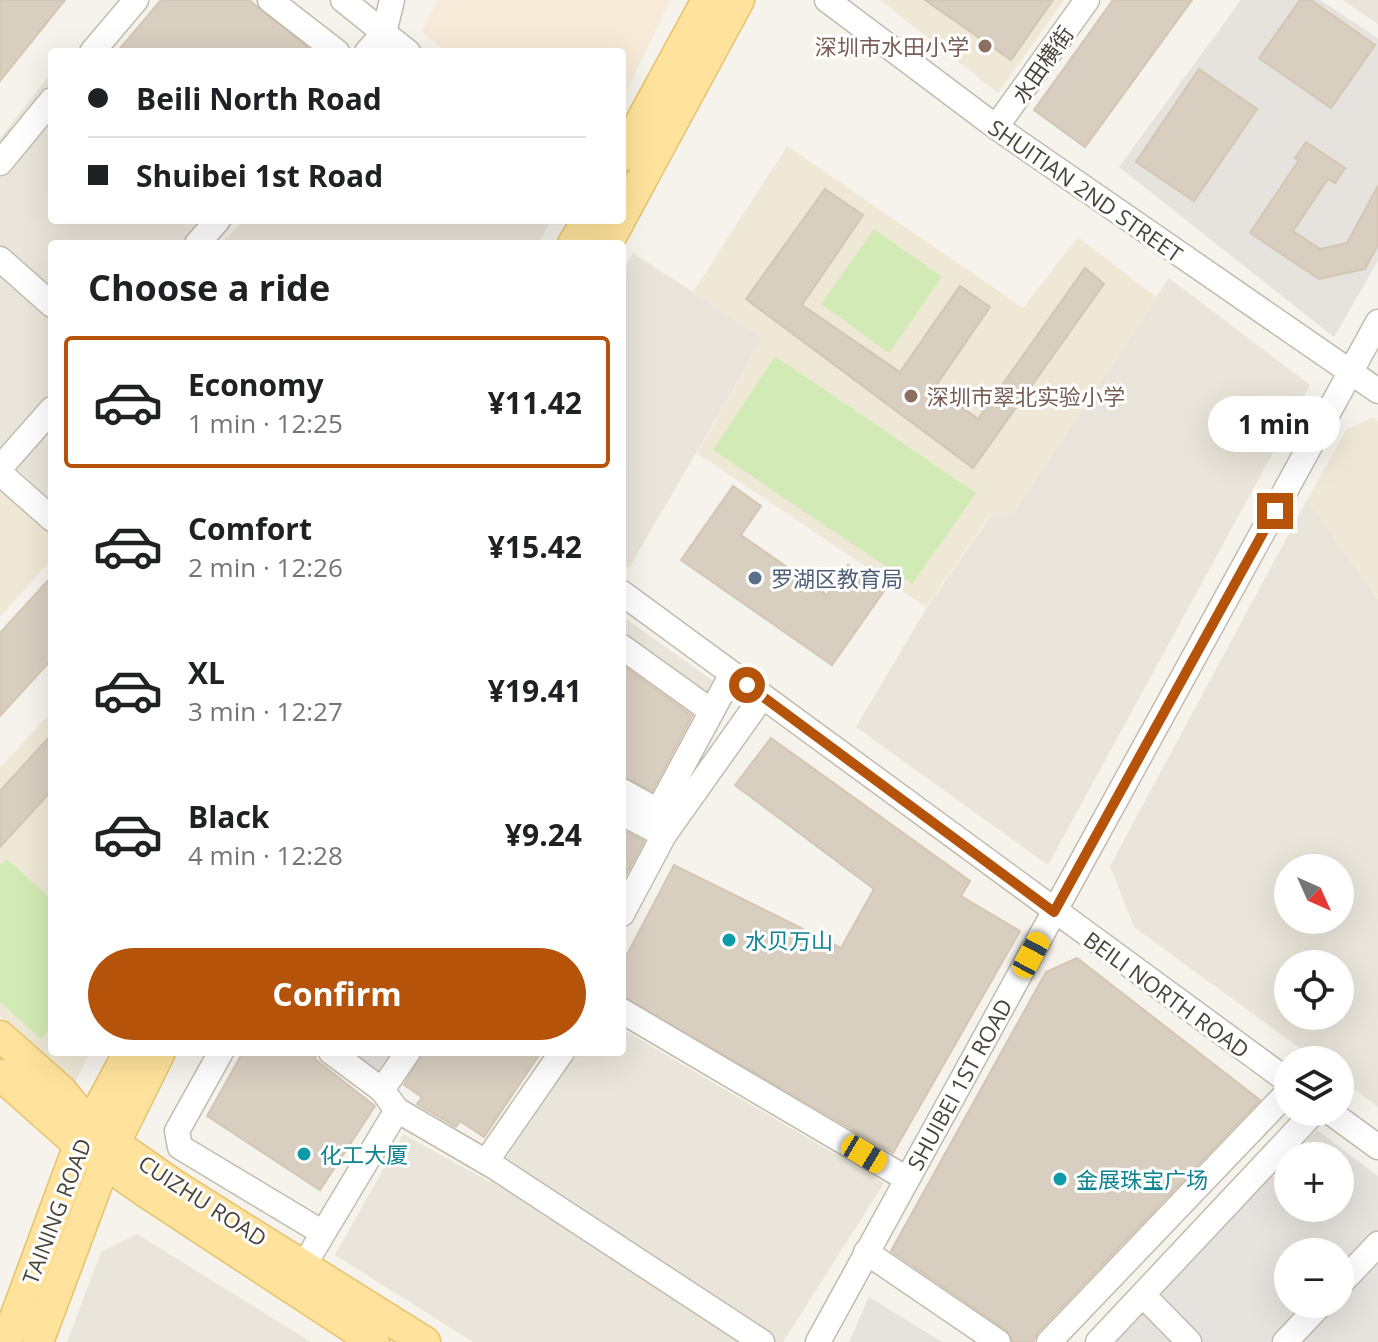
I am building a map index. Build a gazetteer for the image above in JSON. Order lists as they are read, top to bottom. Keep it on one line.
{"streets":{"main road":["CUIZHU ROAD","TAINING ROAD"],"street":["水田横街","SHUITIAN 2ND STREET","BEILI NORTH ROAD","SHUIBEI 1ST ROAD"]},"crossings":[["水田横街","SHUITIAN 2ND STREET"],["SHUITIAN 2ND STREET","SHUIBEI 1ST ROAD"],["BEILI NORTH ROAD","SHUIBEI 1ST ROAD"],["CUIZHU ROAD","TAINING ROAD"]],"places":["深圳市水田小学","深圳市翠北实验小学","罗湖区教育局","水贝万山","化工大厦","金展珠宝广场"],"north":"bottom right","page":{"banner":["Beili North Road","Shuibei 1st Road"],"heading":"Choose a ride","list":[{"name":"Economy","note":"1 min · 12:25","value":"¥11.42"},{"name":"Comfort","note":"2 min · 12:26","value":"¥15.42"},{"name":"XL","note":"3 min · 12:27","value":"¥19.41"},{"name":"Black","note":"4 min · 12:28","value":"¥9.24"}],"bubble":"1 min","map_buttons":["+","−"],"buttons":"Confirm"}}
